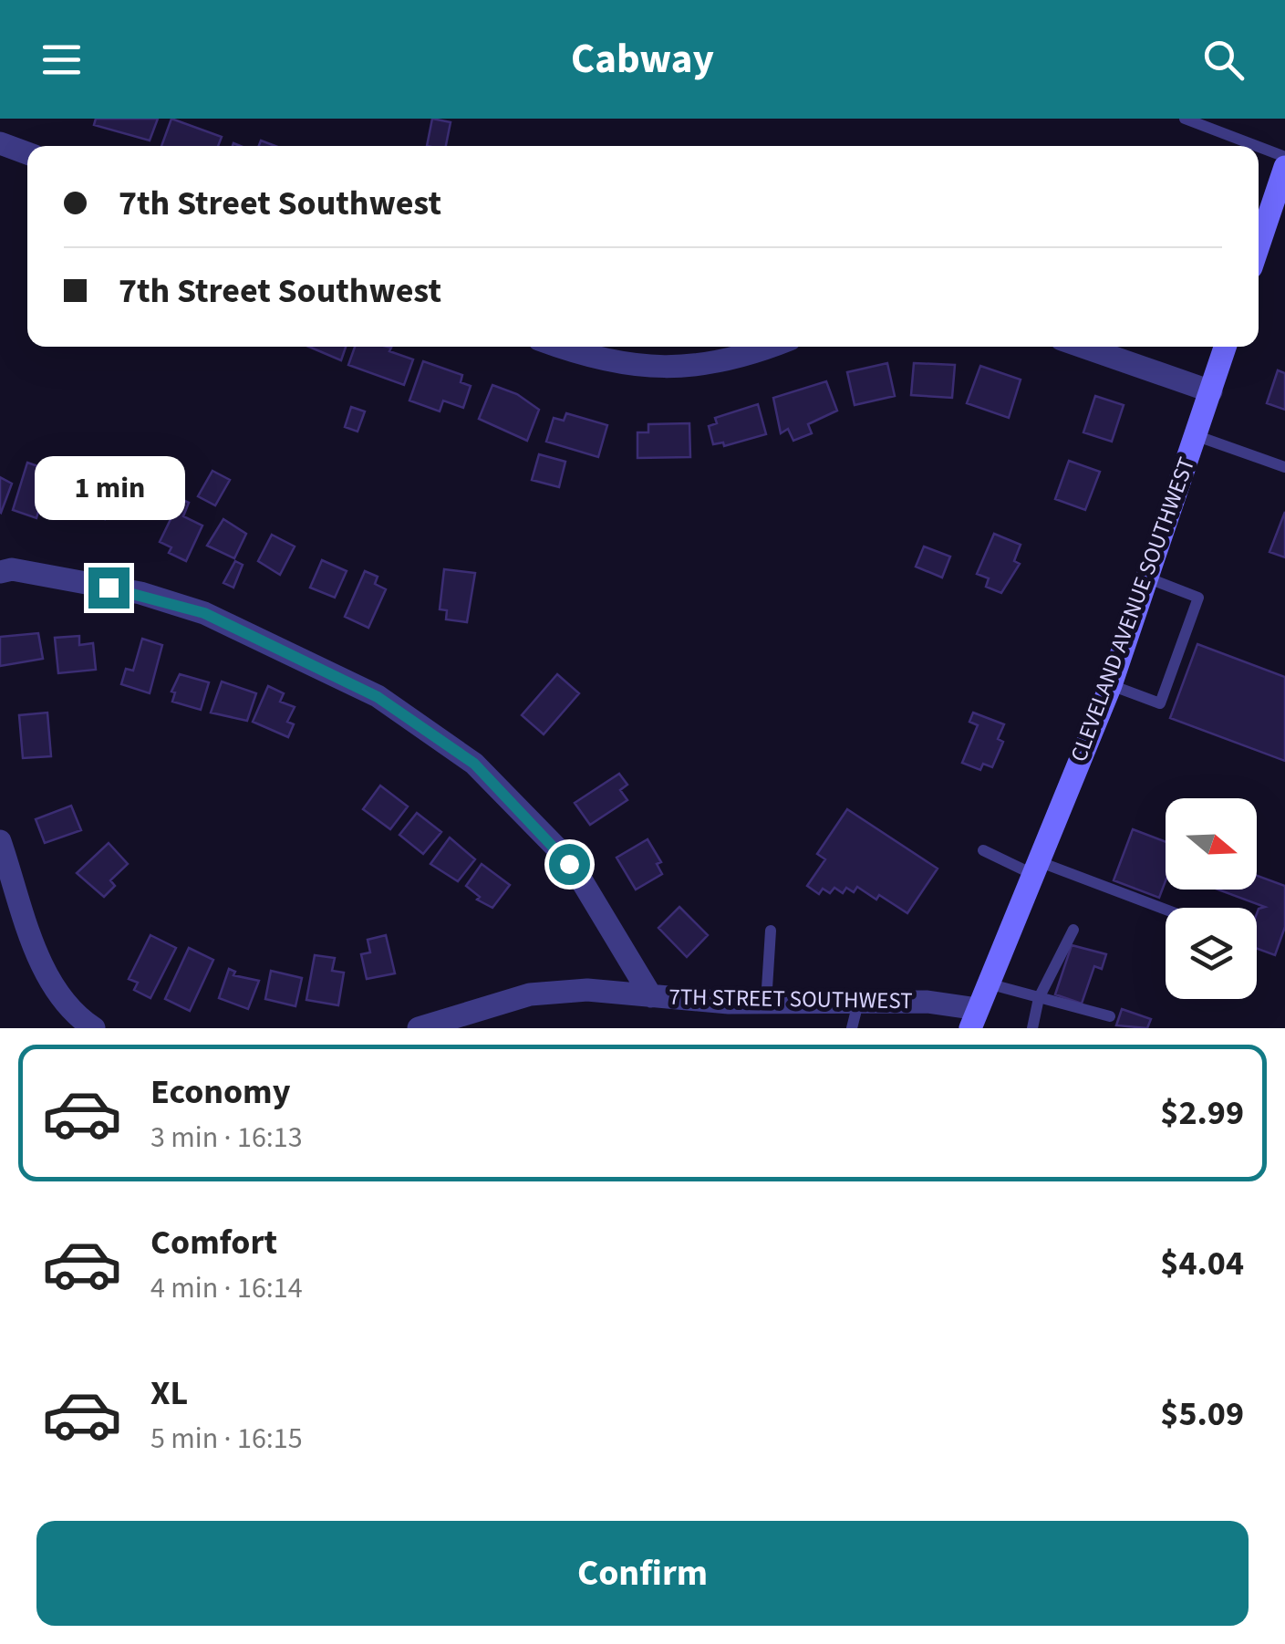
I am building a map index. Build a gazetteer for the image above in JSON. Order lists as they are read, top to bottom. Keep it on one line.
{"streets":{"main road":["CLEVELAND AVENUE SOUTHWEST"],"street":["7TH STREET SOUTHWEST"]},"crossings":[["CLEVELAND AVENUE SOUTHWEST","7TH STREET SOUTHWEST"]],"north":"right","page":{"header":"Cabway","banner":["7th Street Southwest","7th Street Southwest"],"bubble":"1 min","list":[{"name":"Economy","note":"3 min · 16:13","value":"$2.99"},{"name":"Comfort","note":"4 min · 16:14","value":"$4.04"},{"name":"XL","note":"5 min · 16:15","value":"$5.09"}],"buttons":"Confirm"}}
